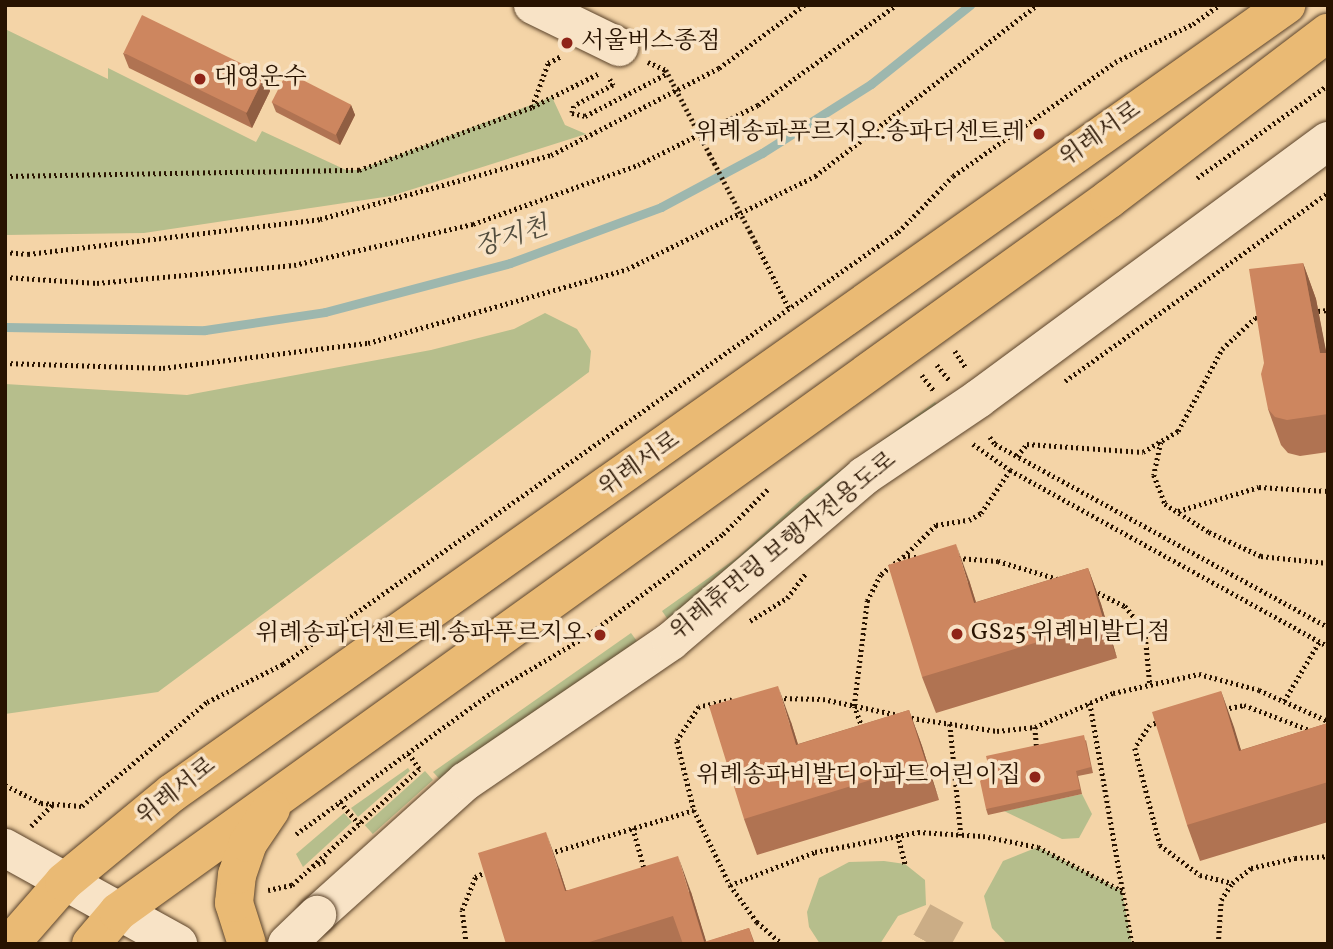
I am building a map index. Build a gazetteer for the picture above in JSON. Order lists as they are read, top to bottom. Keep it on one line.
{"streets":{"main road":["위례서로"],"street":["위례휴먼링 보행자전용도로"]},"water":["장지천"],"places":["서울버스종점","대영운수","위례송파푸르지오.송파더센트레","GS25 위례비발디점","위례송파더센트레.송파푸르지오","위례송파비발디아파트어린이집"]}
